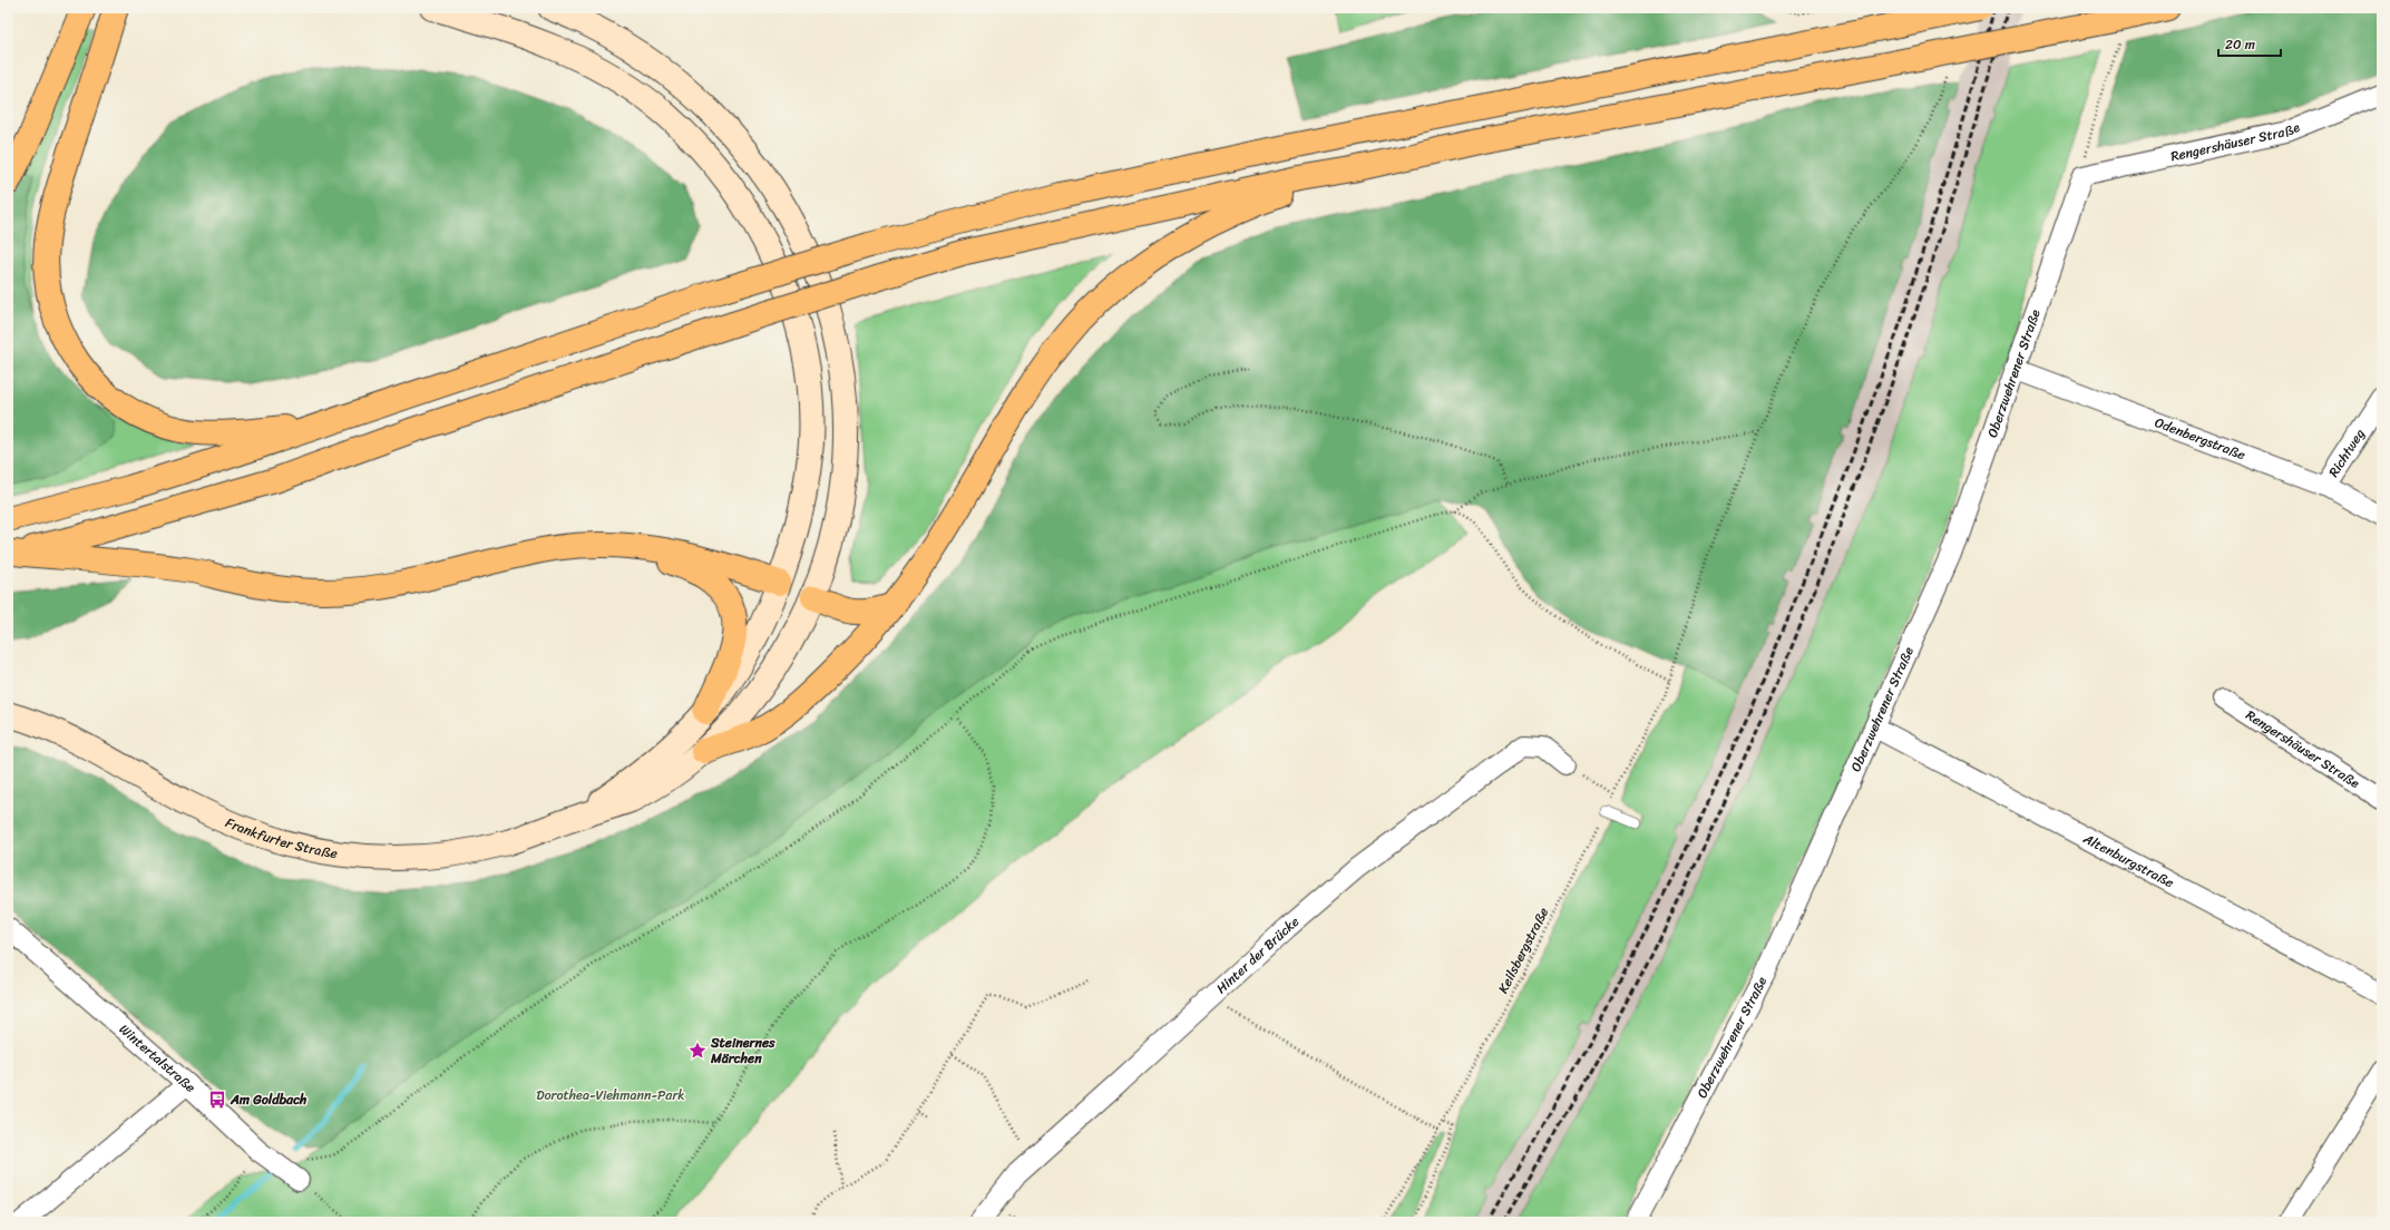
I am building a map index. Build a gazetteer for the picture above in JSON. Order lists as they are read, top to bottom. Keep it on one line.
{"streets":{"main road":["Frankfurter Straße"],"street":["Rengershäuser Straße","Oberzwehrener Straße","Odenbergstraße","Richtweg","Altenburgstraße","Hinter der Brücke","Wintertalstraße"],"path":["Keilsbergstraße"]},"crossings":[["Rengershäuser Straße","Oberzwehrener Straße"],["Oberzwehrener Straße","Odenbergstraße"],["Oberzwehrener Straße","Altenburgstraße"],["Odenbergstraße","Richtweg"]],"parks":["Dorothea-Viehmann-Park"],"places":{"place":["Steinernes Märchen"],"bus stop":["Am Goldbach"]},"scale_bar":"20 m"}
